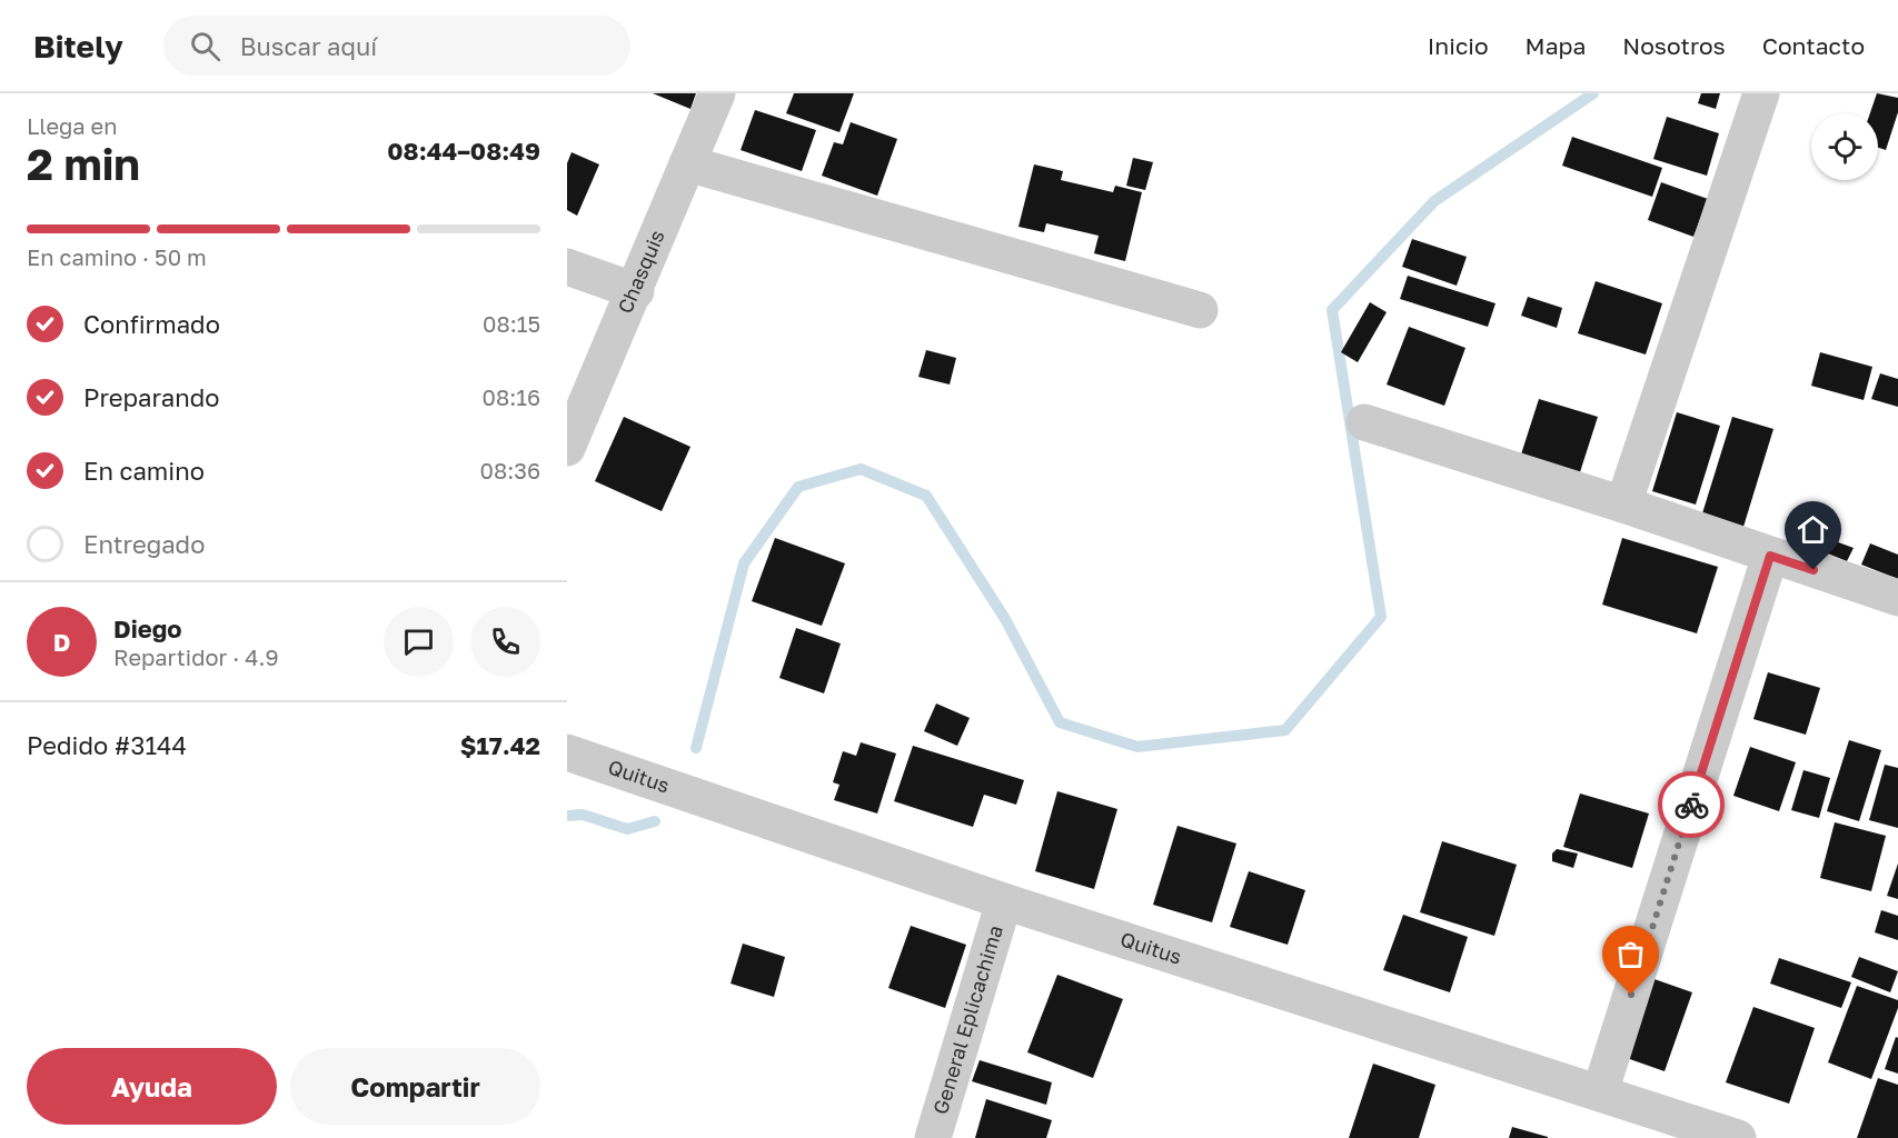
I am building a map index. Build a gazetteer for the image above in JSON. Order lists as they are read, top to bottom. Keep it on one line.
{"streets":{"street":["Chasquis","Quitus","General Eplicachima"]},"crossings":[["Quitus","General Eplicachima"]],"page":{"header":"Bitely","search":"Buscar aquí","nav":["Inicio","Mapa","Nosotros","Contacto"],"heading":["2 min","Llega en","08:44–08:49"],"panel":["Diego","Repartidor · 4.9","Pedido #3144","$17.42"],"bar":"En camino · 50 m","list":[["Confirmado","08:15"],["Preparando","08:16"],["En camino","08:36"],"Entregado"],"round":"D","buttons":["Ayuda","Compartir"]}}
